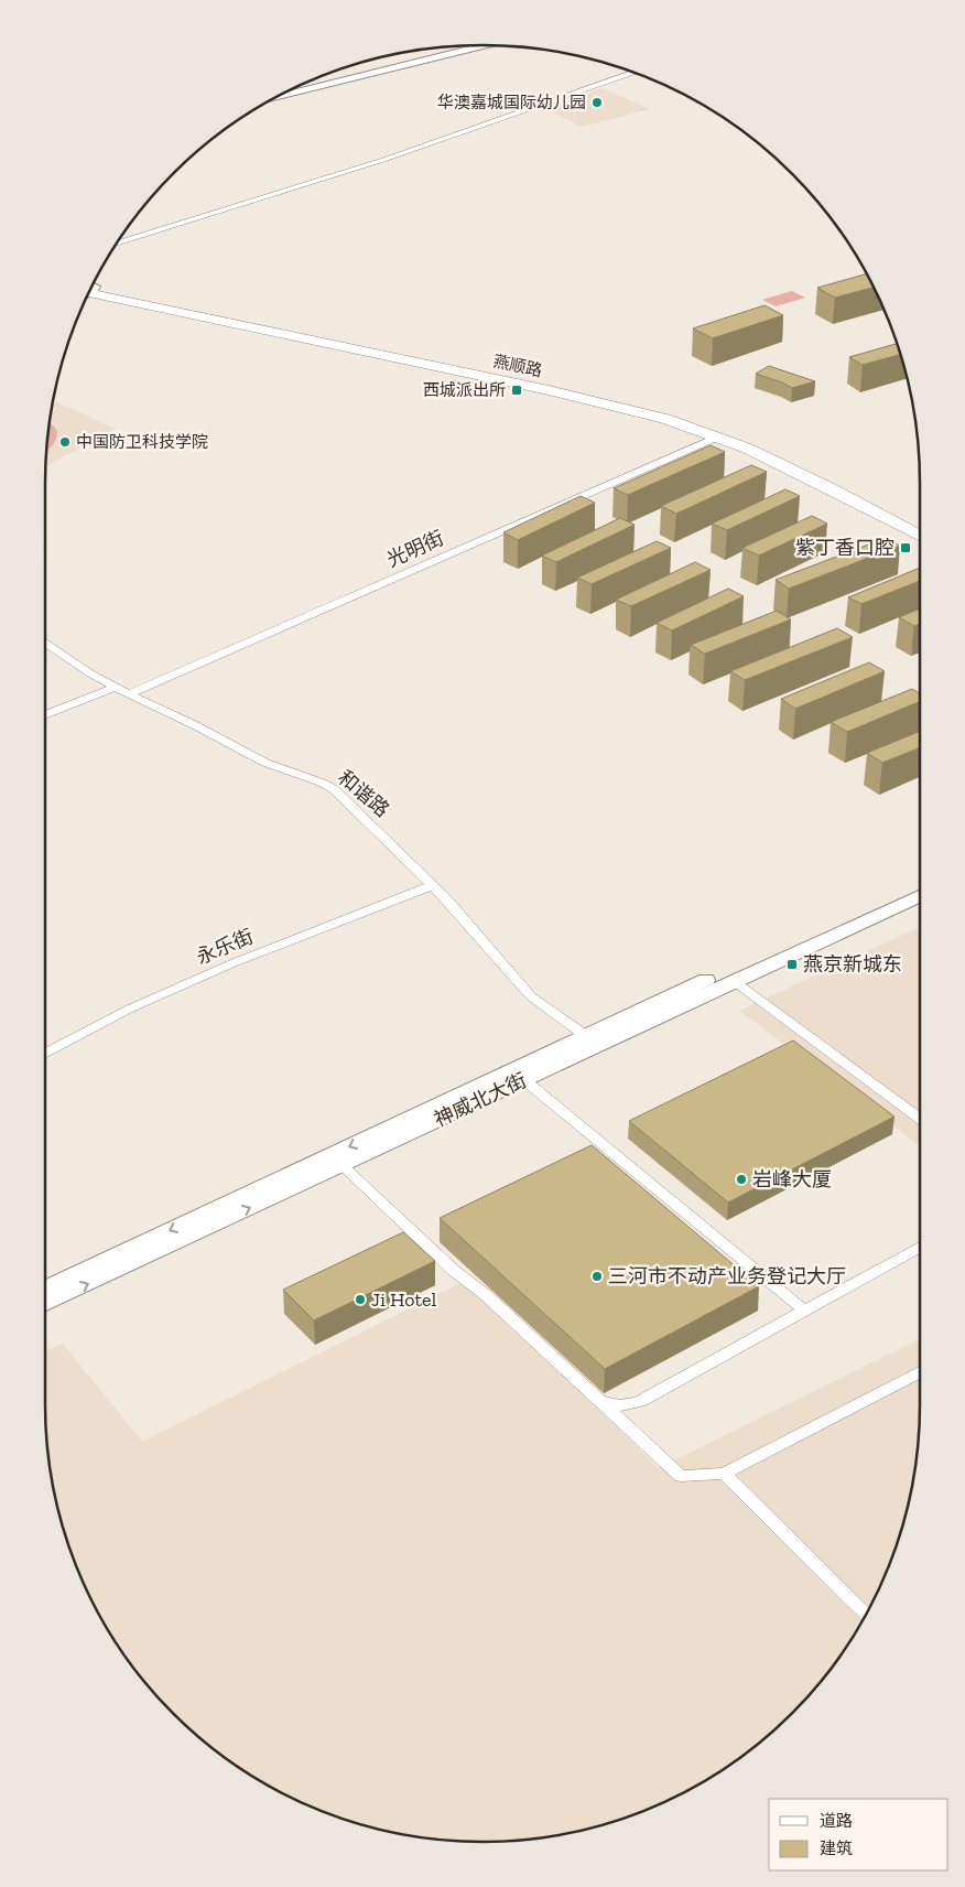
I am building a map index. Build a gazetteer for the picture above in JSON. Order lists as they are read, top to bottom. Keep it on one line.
{"streets":{"main road":["燕顺路","神威北大街"],"street":["光明街","和谐路","永乐街"]},"crossings":[["燕顺路","光明街"],["光明街","和谐路"],["和谐路","永乐街"],["和谐路","神威北大街"]],"places":{"other":["华澳嘉城国际幼儿园","中国防卫科技学院","岩峰大厦","三河市不动产业务登记大厅","Ji Hotel"],"transit":["西城派出所","紫丁香口腔","燕京新城东"]},"legend":["道路","建筑"]}
